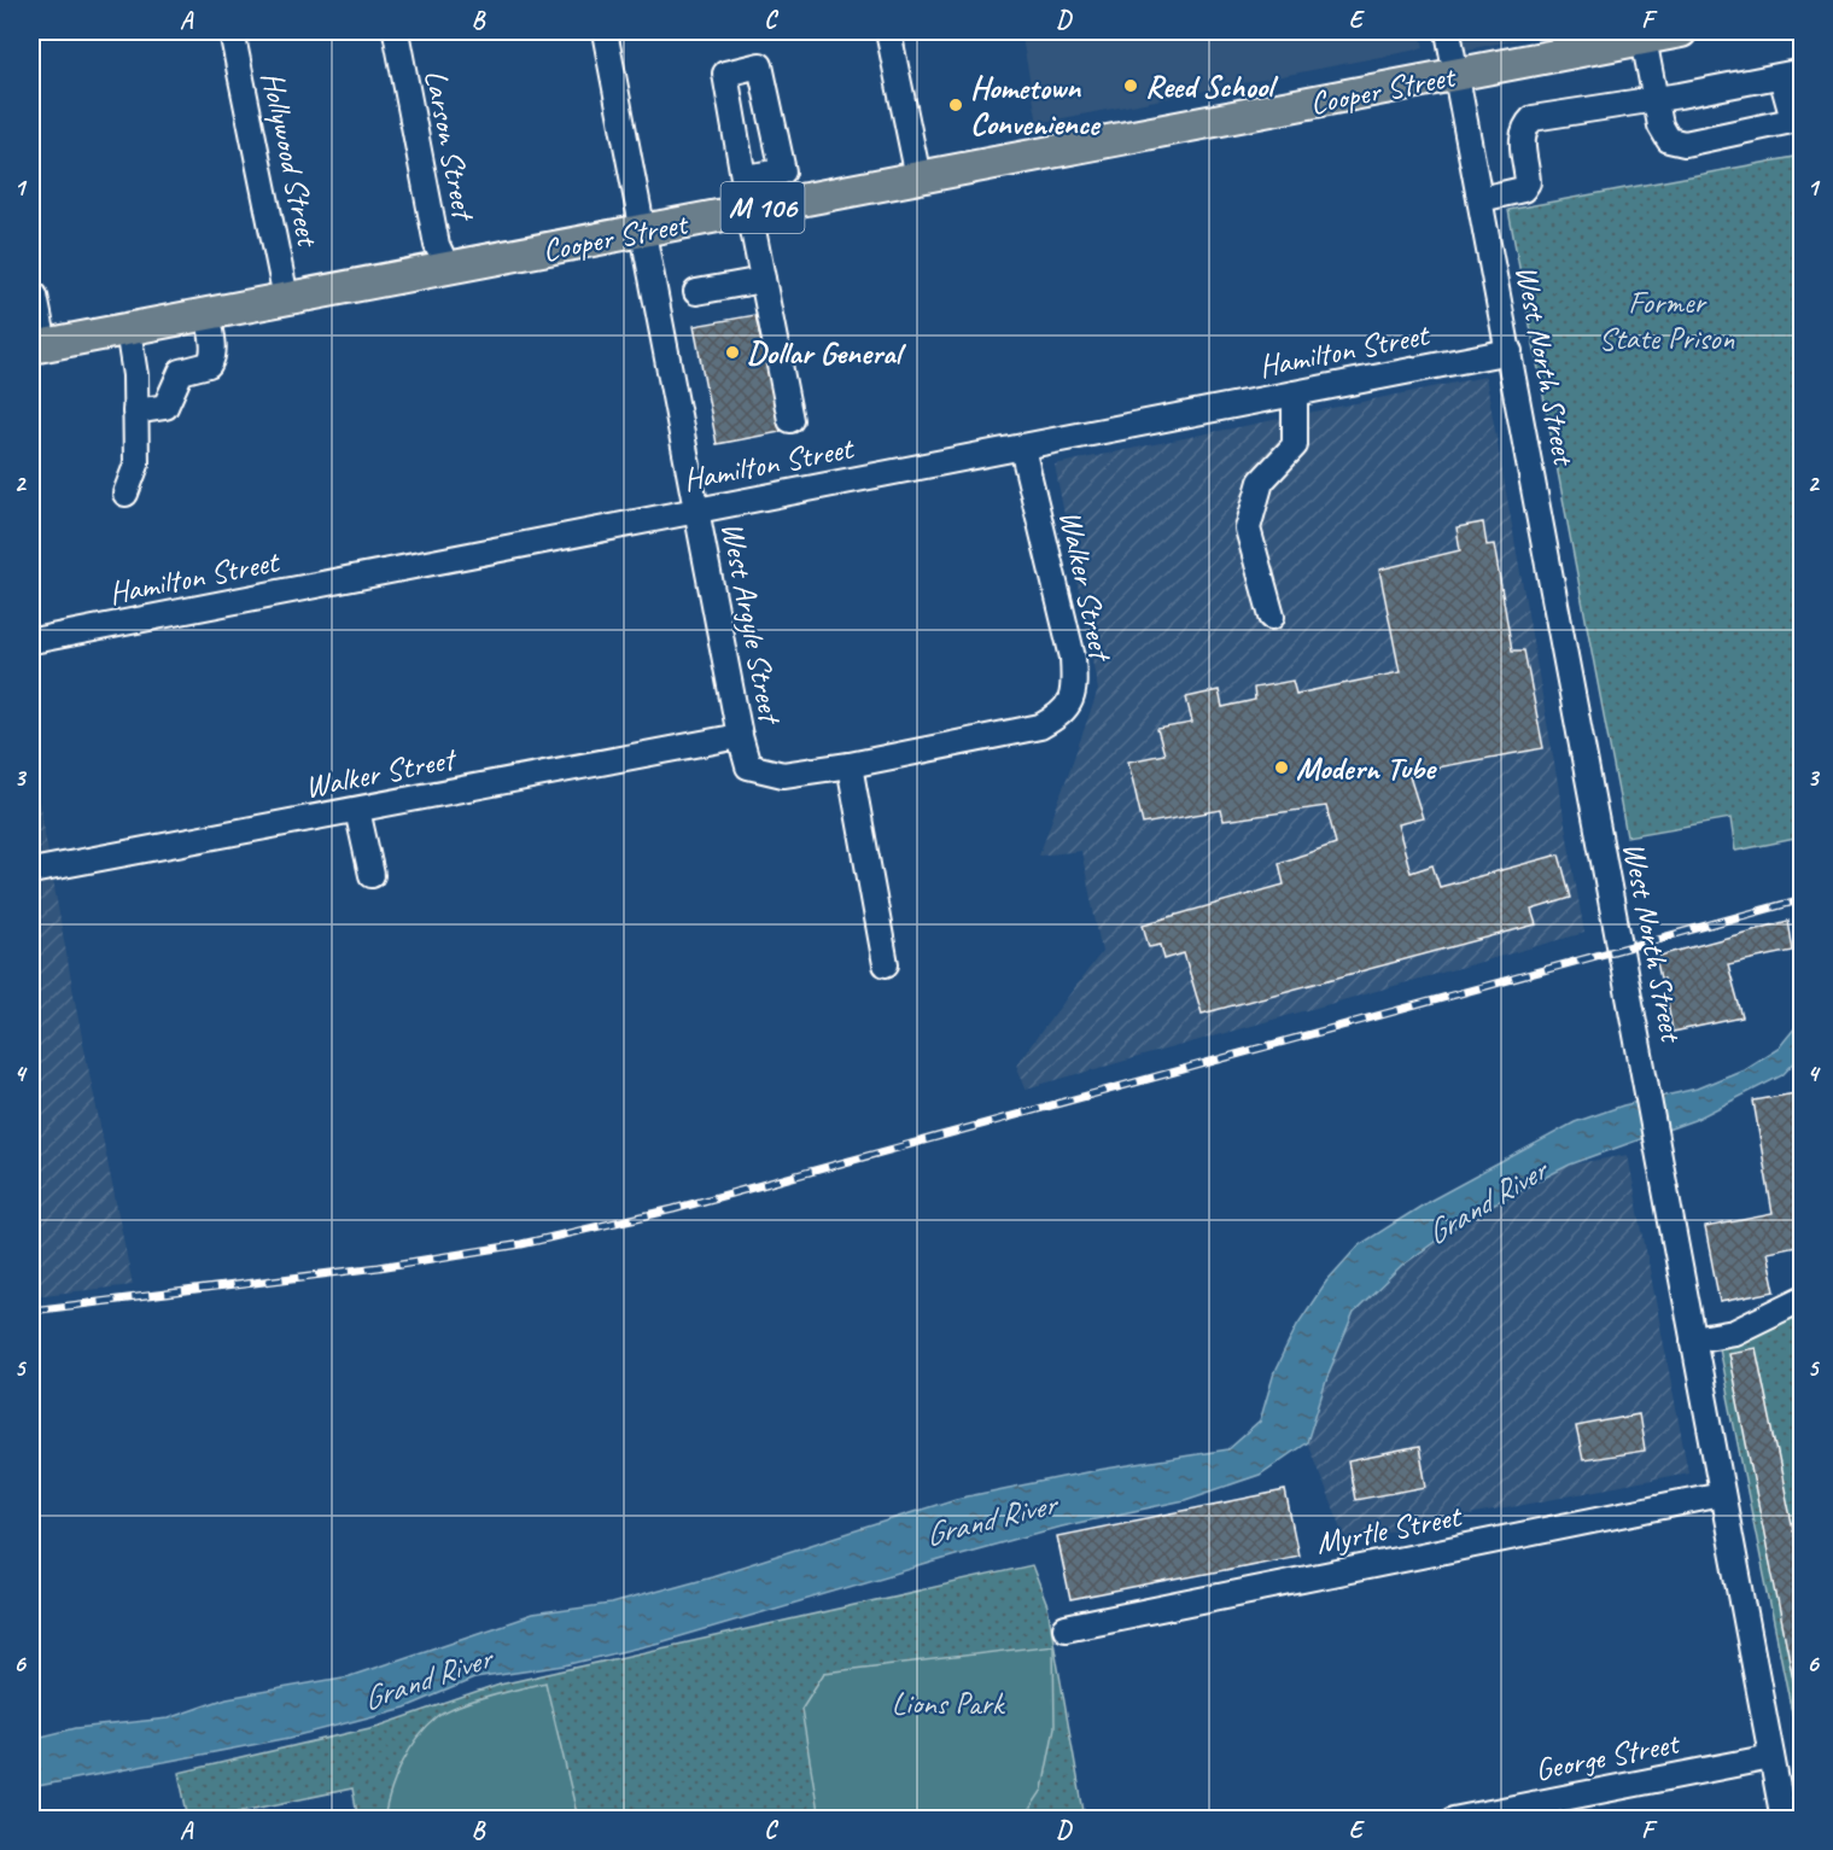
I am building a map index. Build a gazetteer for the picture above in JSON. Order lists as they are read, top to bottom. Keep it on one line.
{"streets":{"main road":["Cooper Street","M 106"],"street":["Larson Street","Hollywood Street","Hamilton Street","West North Street","Walker Street","West Argyle Street","Myrtle Street","George Street"]},"crossings":[["Cooper Street","Larson Street"],["Cooper Street","Hollywood Street"],["Cooper Street","M 106"],["Cooper Street","West North Street"],["Cooper Street","West Argyle Street"],["Hamilton Street","West North Street"],["Hamilton Street","Walker Street"],["Hamilton Street","West Argyle Street"],["West North Street","Myrtle Street"],["West North Street","George Street"],["Walker Street","West Argyle Street"]],"water":["Grand River"],"parks":["Former State Prison","Lions Park"],"places":["Reed School","Hometown Convenience","Dollar General","Modern Tube"],"grid":{"columns":["A","B","C","D","E","F"],"rows":["1","2","3","4","5","6"]}}
